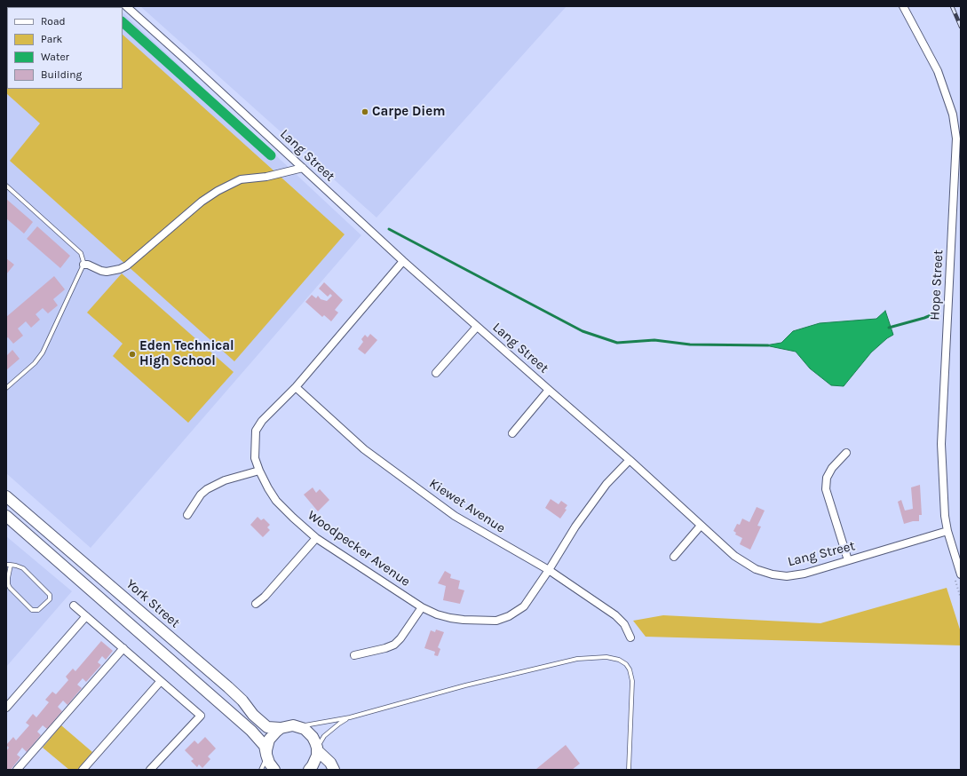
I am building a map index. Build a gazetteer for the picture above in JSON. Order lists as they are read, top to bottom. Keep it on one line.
{"streets":{"main road":["York Street"],"street":["Lang Street","Hope Street","Kiewet Avenue","Woodpecker Avenue"]},"crossings":[["Lang Street","Hope Street"],["Lang Street","Woodpecker Avenue"],["Kiewet Avenue","Woodpecker Avenue"]],"places":["Carpe Diem","Eden Technical High School"],"legend":["Road","Park","Water","Building"]}
